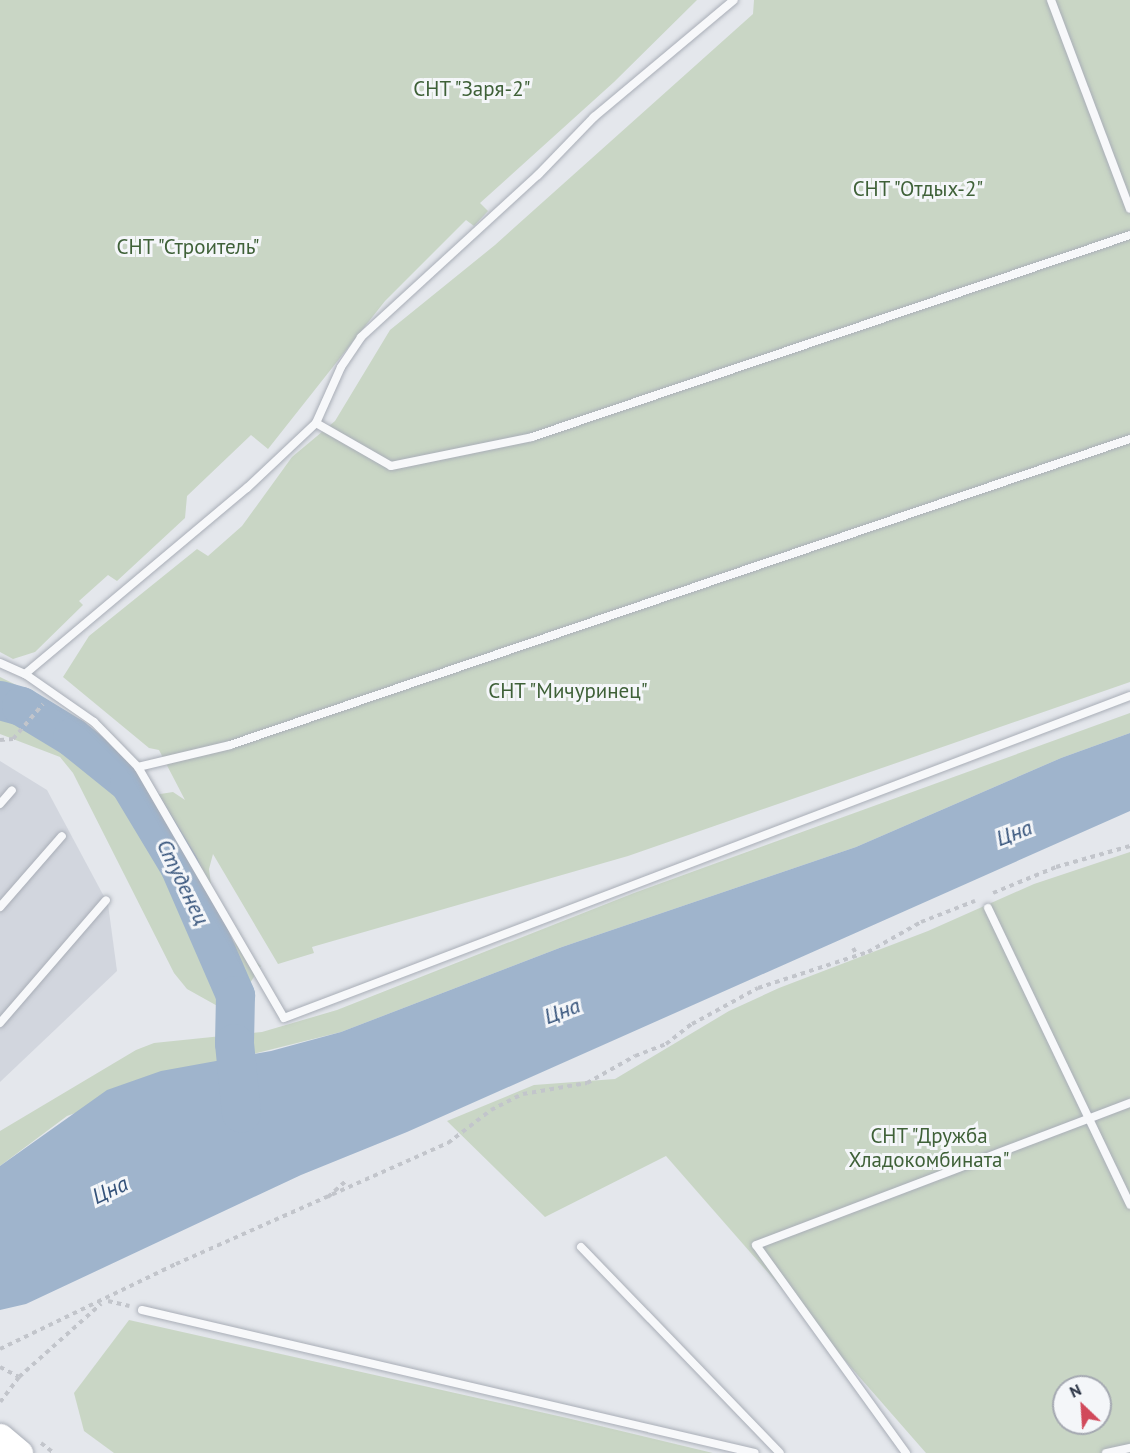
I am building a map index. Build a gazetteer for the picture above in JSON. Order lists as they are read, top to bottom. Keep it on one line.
{"water":["Цна","Студенец"],"parks":["СНТ \"Заря-2\"","СНТ \"Отдых-2\"","СНТ \"Строитель\"","СНТ \"Мичуринец\"","СНТ \"Дружба Хладокомбината\""],"north":"top left"}
